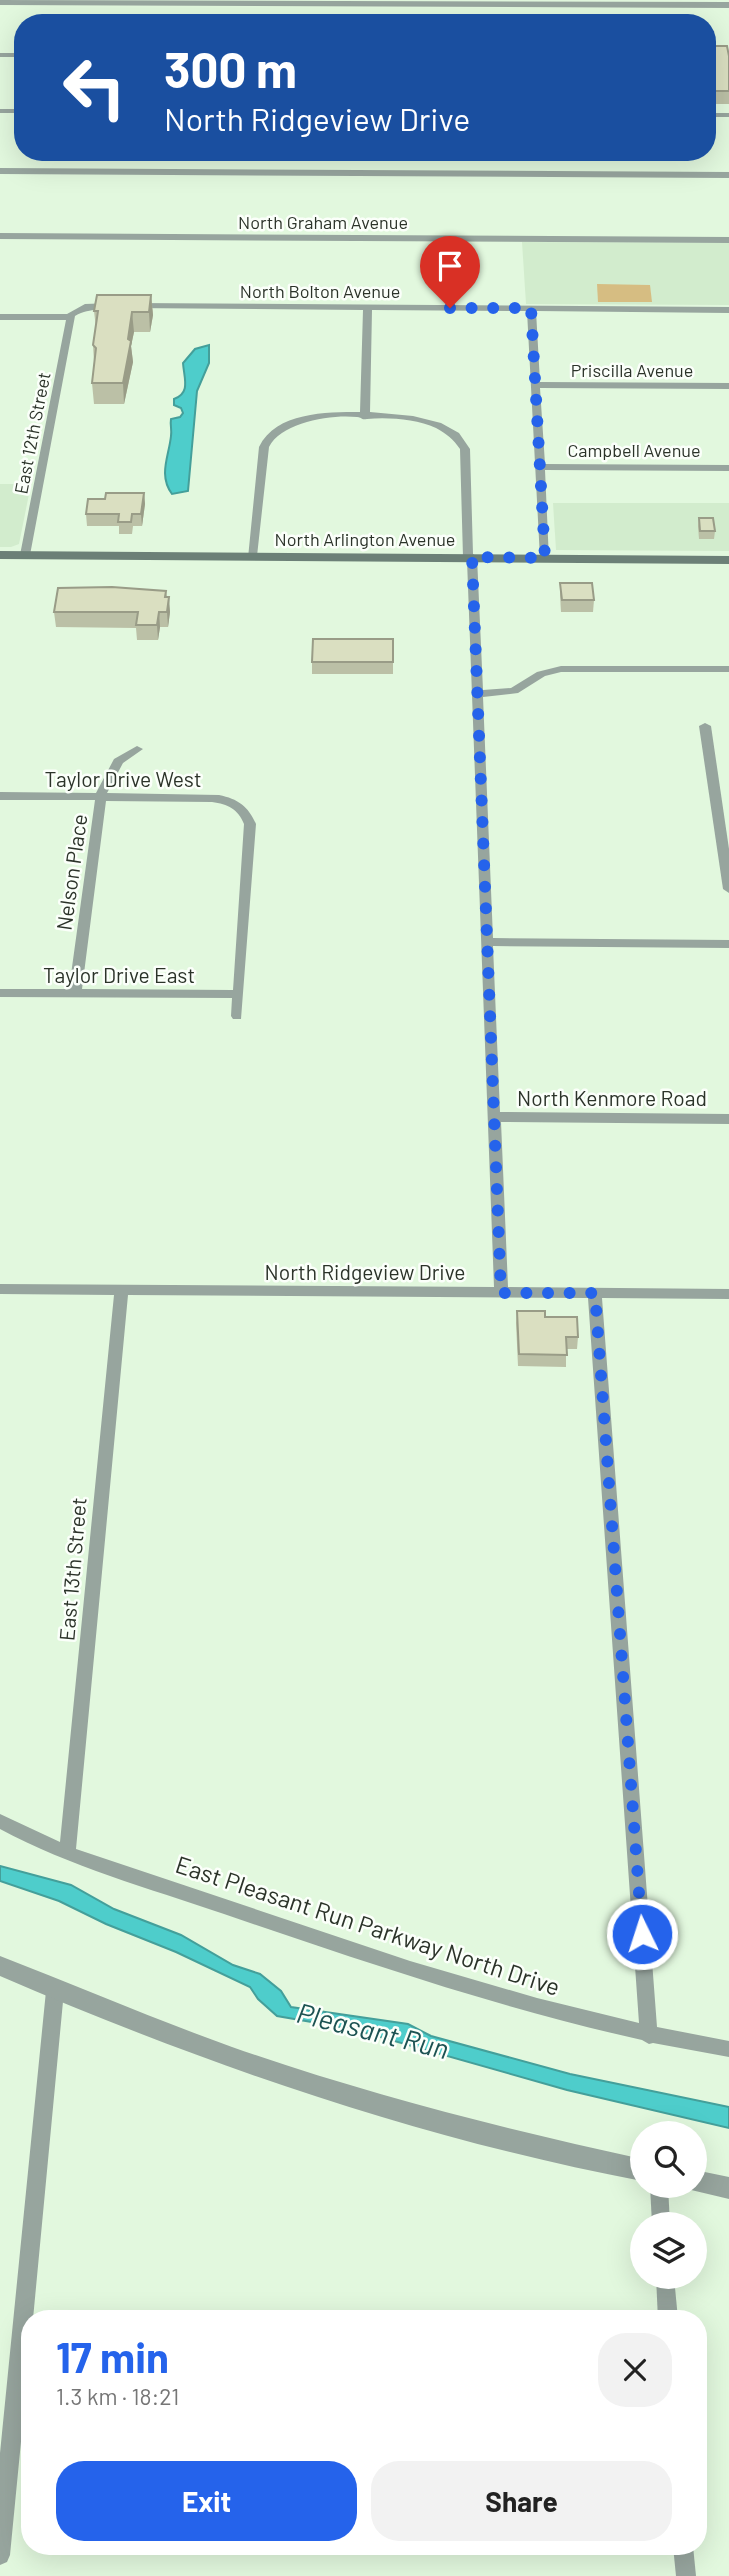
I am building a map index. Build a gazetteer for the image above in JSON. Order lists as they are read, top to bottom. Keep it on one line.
{"streets":{"main road":["North Arlington Avenue"],"street":["North Graham Avenue","North Bolton Avenue","Priscilla Avenue","East 12th Street","Campbell Avenue","Taylor Drive West","Nelson Place","Taylor Drive East","North Kenmore Road","North Ridgeview Drive","East 13th Street","East Pleasant Run Parkway North Drive"]},"crossings":[["North Bolton Avenue","East 12th Street"],["East 12th Street","North Arlington Avenue"],["Taylor Drive West","Nelson Place"],["Taylor Drive West","Taylor Drive East"],["Nelson Place","Taylor Drive East"],["North Ridgeview Drive","East 13th Street"],["East 13th Street","East Pleasant Run Parkway North Drive"]],"water":["Pleasant Run"],"page":{"turn":["300 m","North Ridgeview Drive"],"heading":["17 min","1.3 km · 18:21"],"buttons":["Exit","Share"]}}
